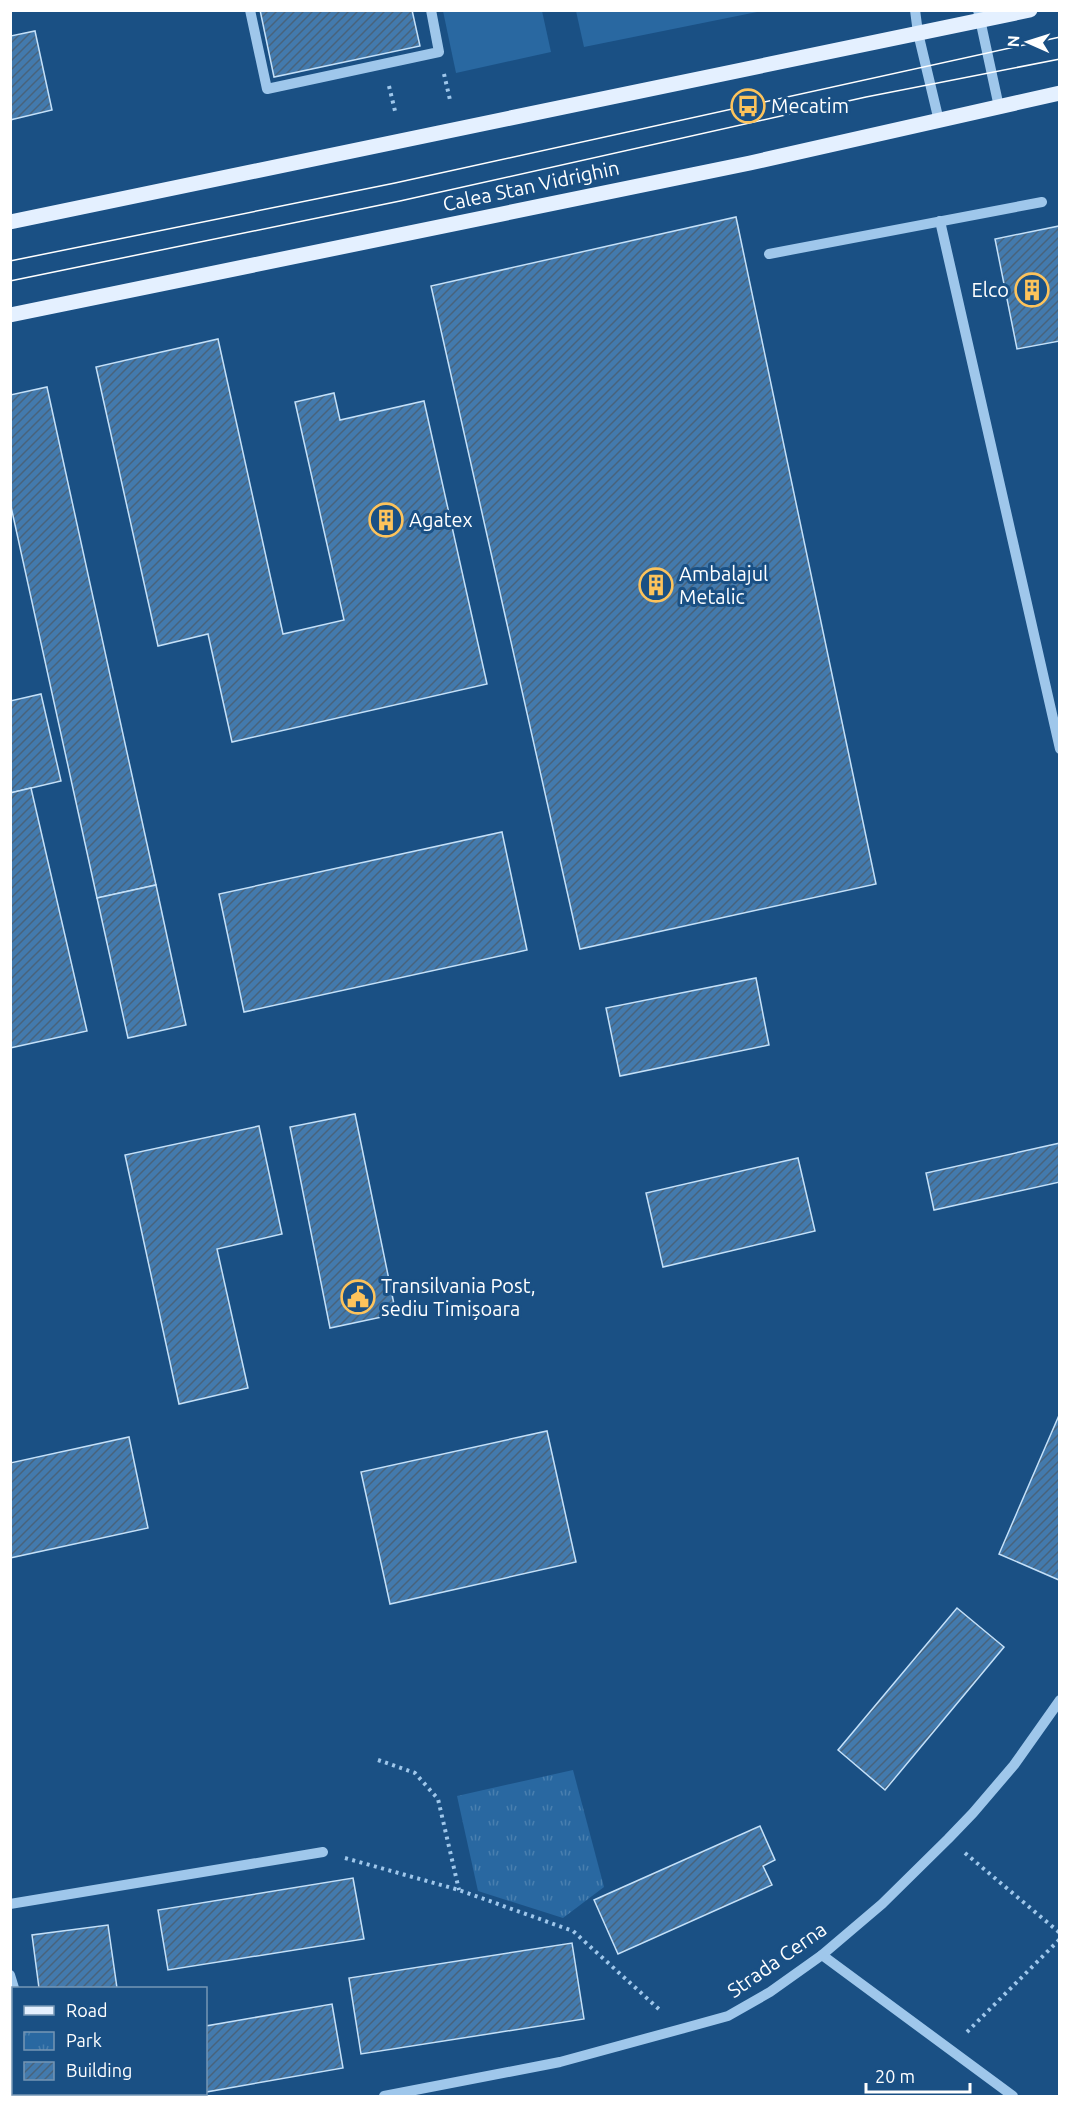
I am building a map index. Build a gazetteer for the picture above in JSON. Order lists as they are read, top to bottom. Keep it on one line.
{"streets":{"main road":["Calea Stan Vidrighin"],"street":["Strada Cerna"]},"places":{"bus stop":["Mecatim"],"building":["Elco","Agatex","Ambalajul Metalic"],"public building":["Transilvania Post, sediu Timișoara"]},"legend":["Road","Park","Building"],"scale_bar":"20 m","north":"left"}
